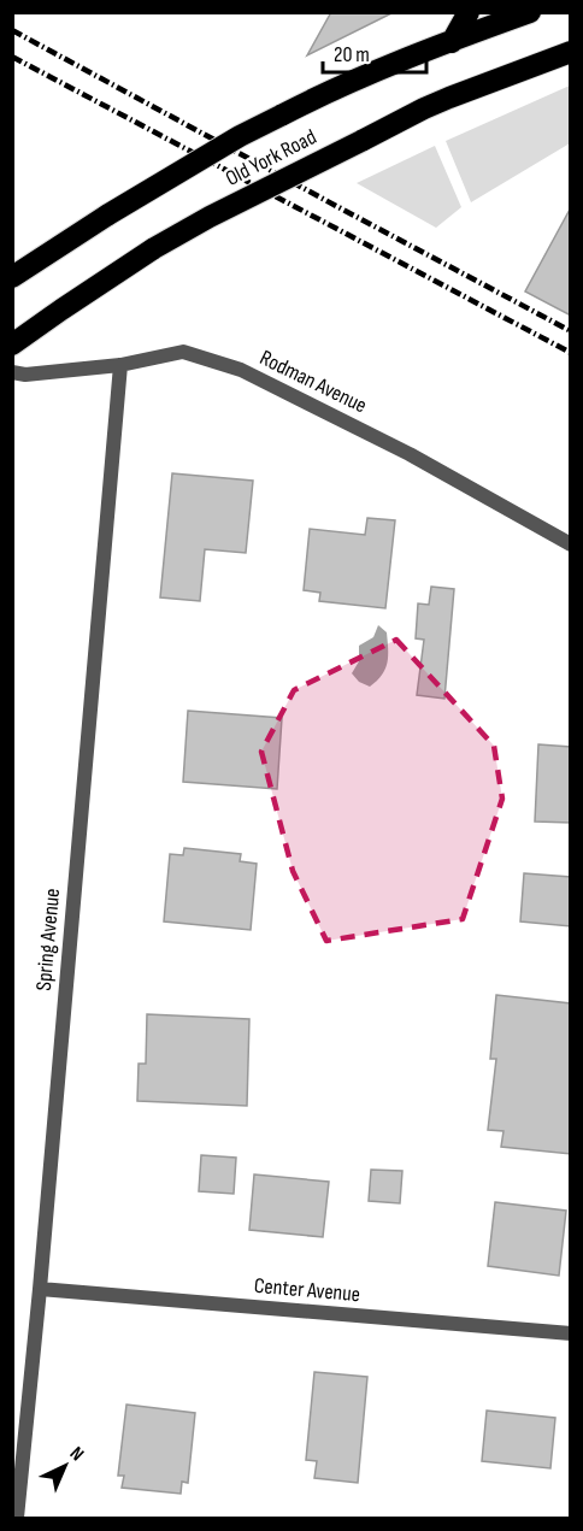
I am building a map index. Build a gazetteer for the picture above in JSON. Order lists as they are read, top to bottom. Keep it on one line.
{"streets":{"highway":["Old York Road"],"street":["Rodman Avenue","Spring Avenue","Center Avenue"]},"crossings":[["Rodman Avenue","Spring Avenue"],["Spring Avenue","Center Avenue"]],"scale_bar":"20 m","north":"top right"}
